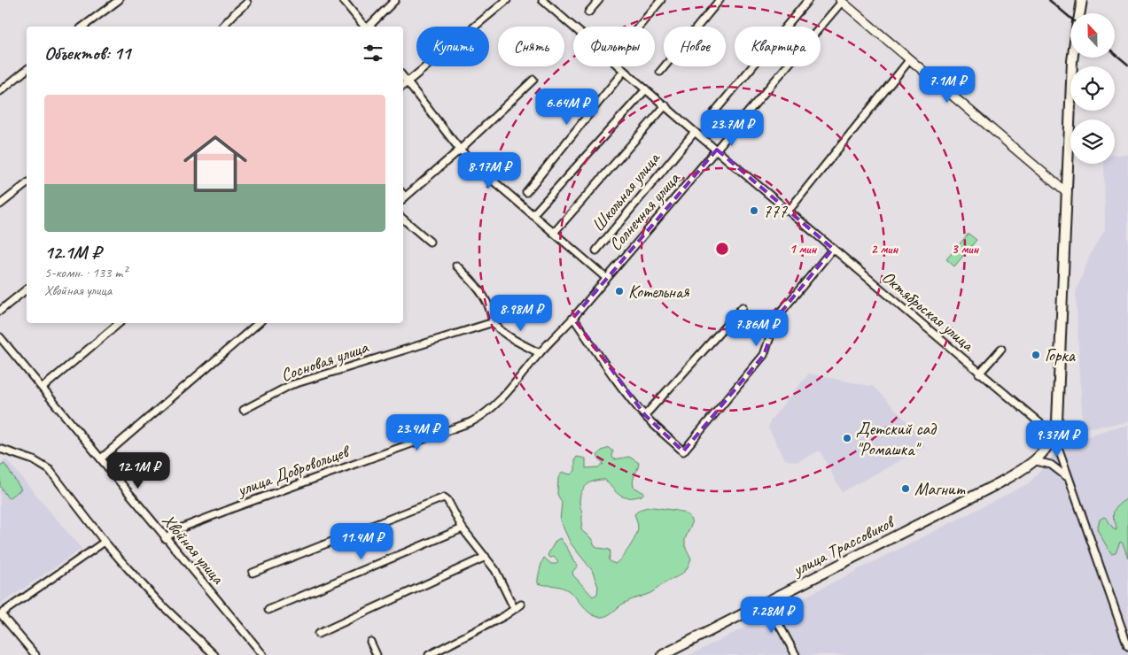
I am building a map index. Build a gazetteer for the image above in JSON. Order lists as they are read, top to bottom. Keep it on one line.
{"streets":{"main road":["улица Трассовиков"],"street":["Школьная улица","Солнечная улица","Октябрьская улица","Сосновая улица","улица Добровольцев","Хвойная улица"]},"crossings":[["Школьная улица","Октябрьская улица"],["Солнечная улица","Октябрьская улица"],["Солнечная улица","улица Добровольцев"],["улица Добровольцев","Хвойная улица"]],"places":["777","Котельная","Горка","Детский сад \"Ромашка\"","Магнит"],"north":"top","page":{"chip":["Купить","Снять","Фильтры","Новое","Квартира"],"heading":"Объектов: 11","price":["7.1M ₽","6.64M ₽","23.7M ₽","8.17M ₽","8.98M ₽","7.86M ₽","23.4M ₽","9.37M ₽","12.1M ₽","11.4M ₽","7.28M ₽"],"list":[{"name":"12.1M ₽","note":"5-комн. · 133 m² · Хвойная улица"}]},"rings":["1 мин","2 мин","3 мин"]}
